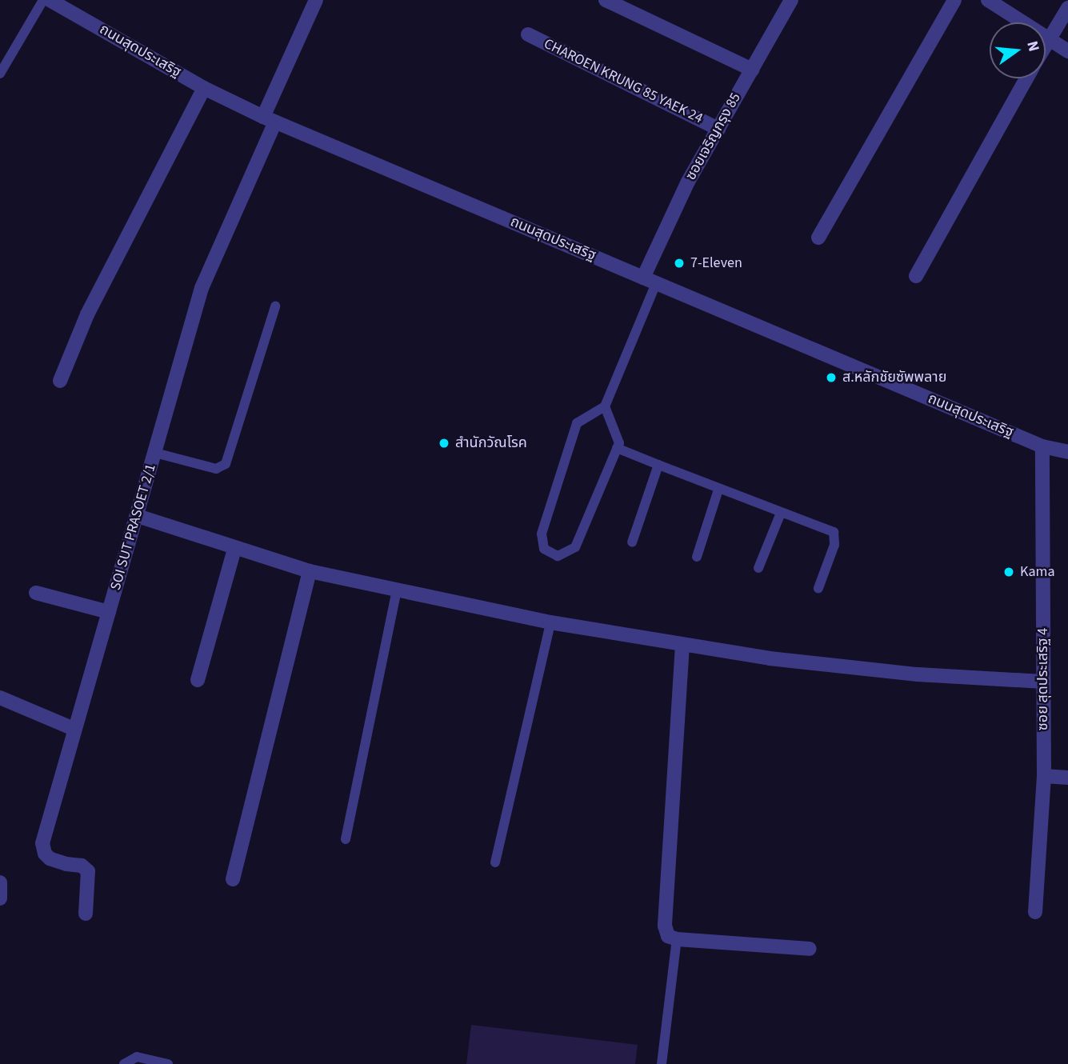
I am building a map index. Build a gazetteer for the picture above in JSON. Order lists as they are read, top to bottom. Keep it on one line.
{"streets":{"street":["ถนนสุดประเสริฐ","CHAROEN KRUNG 85 YAEK 24","ซอยเจริญกรุง 85","SOI SUT PRASOET 2/1","ซอย สุดประเสริฐ 4"]},"crossings":[["ถนนสุดประเสริฐ","ซอยเจริญกรุง 85"],["ถนนสุดประเสริฐ","SOI SUT PRASOET 2/1"],["ถนนสุดประเสริฐ","ซอย สุดประเสริฐ 4"],["CHAROEN KRUNG 85 YAEK 24","ซอยเจริญกรุง 85"]],"places":["7-Eleven","ส.หลักชัยซัพพลาย","สำนักวัณโรค","Kama"],"north":"right"}
